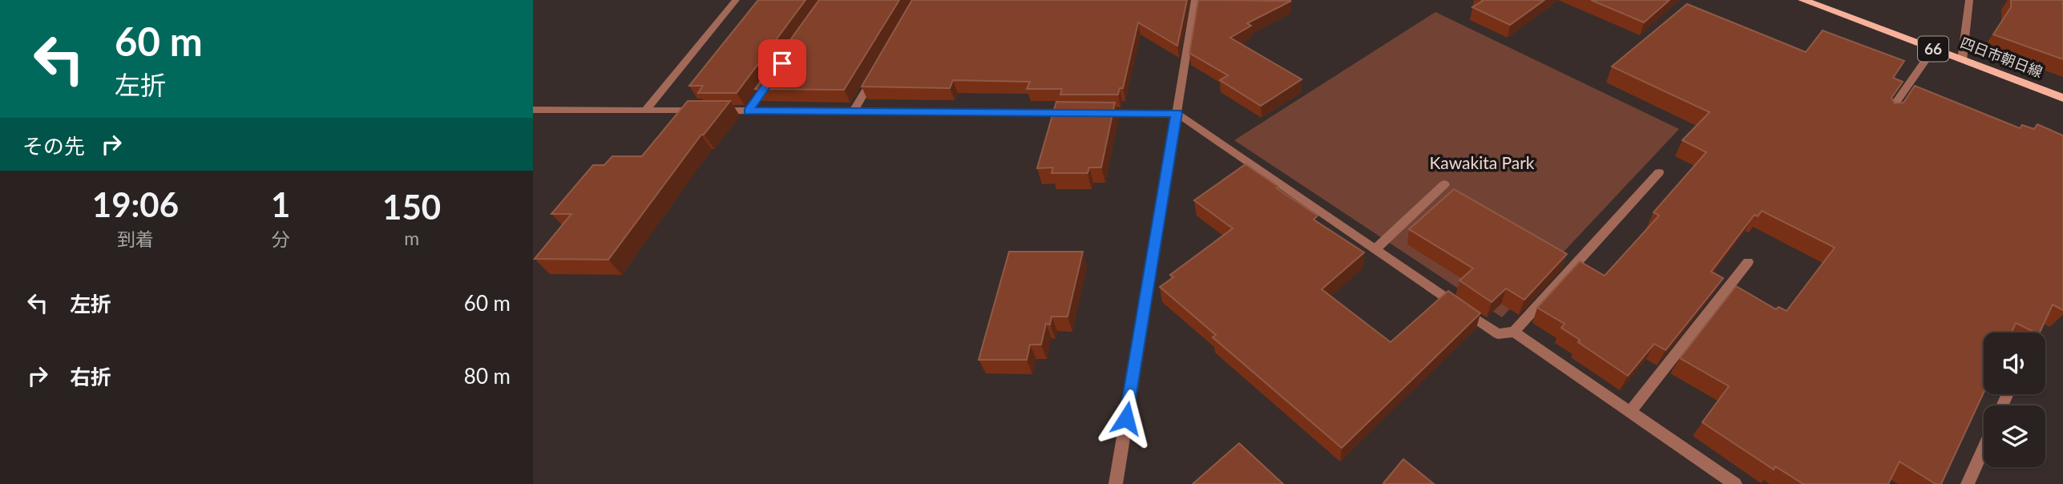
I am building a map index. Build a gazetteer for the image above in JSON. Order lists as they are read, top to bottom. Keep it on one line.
{"streets":{"main road":["66","四日市朝日線"]},"parks":["Kawakita Park"],"page":{"turn":["60 m","左折"],"then":"その先","eta":["19:06","到着","1","分","150","m"],"list":[{"name":"左折","value":"60 m"},{"name":"右折","value":"80 m"}]}}
